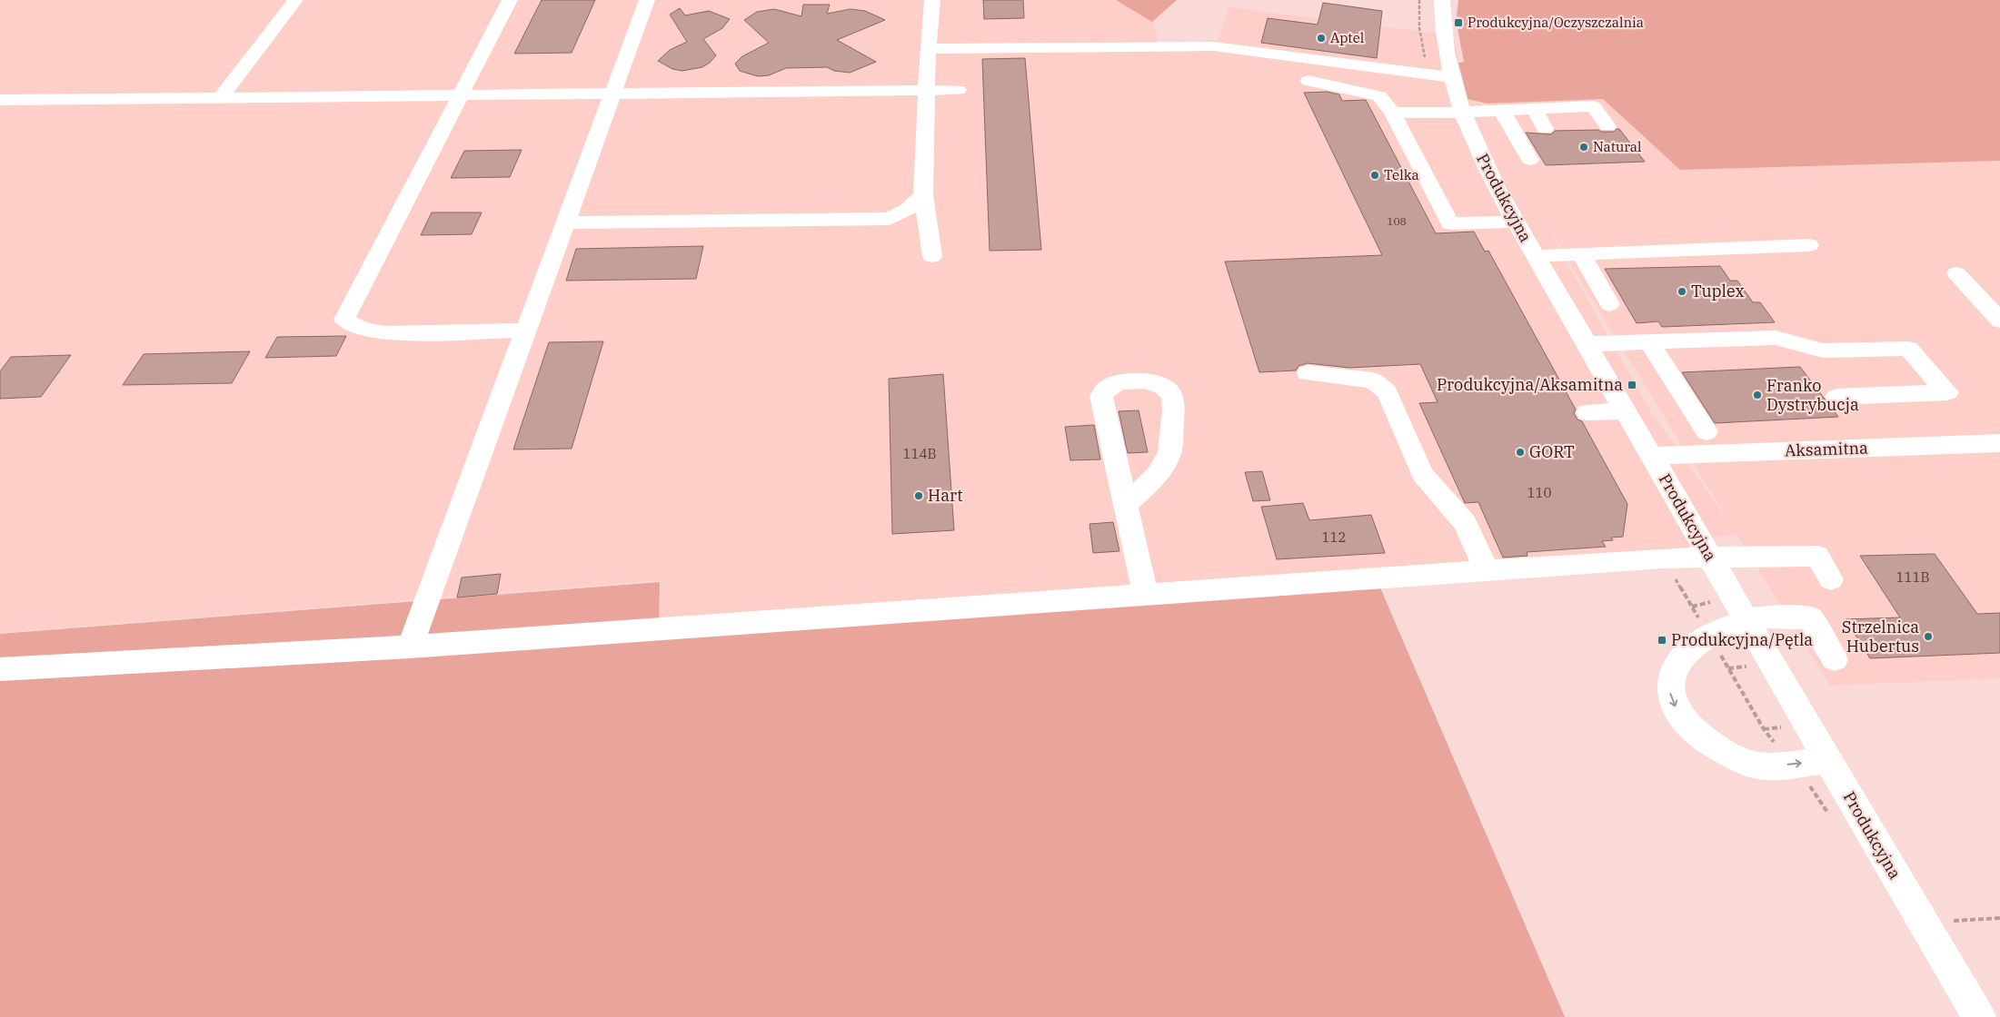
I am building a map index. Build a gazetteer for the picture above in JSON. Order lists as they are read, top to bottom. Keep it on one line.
{"streets":{"street":["Produkcyjna","Aksamitna"]},"crossings":[["Produkcyjna","Aksamitna"]],"places":{"transit":["Produkcyjna/Oczyszczalnia","Produkcyjna/Aksamitna","Produkcyjna/Pętla"],"other":["Aptel","Natural","Telka","Tuplex","Franko Dystrybucja","GORT","Hart","Strzelnica Hubertus"]},"house_numbers":["108","114B","110","112","111B"]}
